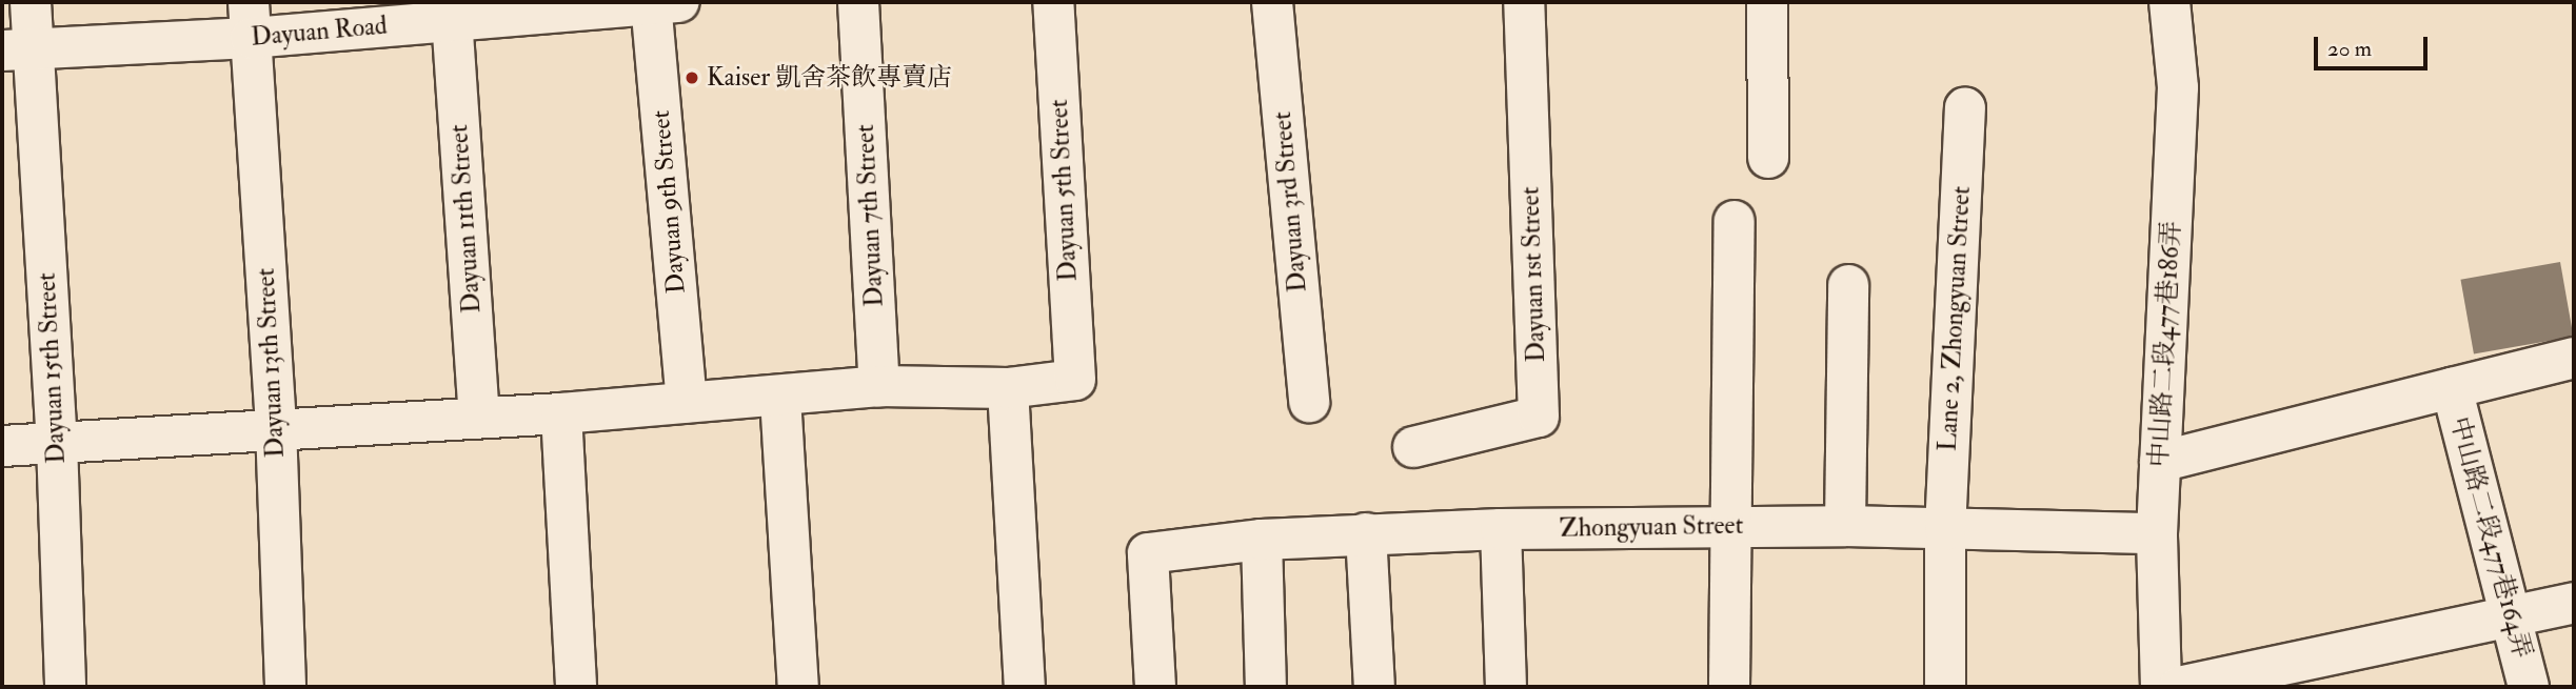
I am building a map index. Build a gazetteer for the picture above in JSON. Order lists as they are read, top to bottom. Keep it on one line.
{"streets":{"street":["Dayuan Road","Dayuan 5th Street","Dayuan 9th Street","Dayuan 3rd Street","Dayuan 7th Street","Dayuan 11th Street","Dayuan 1st Street","Lane 2, Zhongyuan Street","中山路二段477巷186弄","Dayuan 13th Street","Dayuan 15th Street","Zhongyuan Street","中山路二段477巷164弄"]},"crossings":[["Dayuan Road","Dayuan 9th Street"],["Dayuan Road","Dayuan 11th Street"],["Dayuan Road","Dayuan 13th Street"],["Dayuan Road","Dayuan 15th Street"],["Lane 2, Zhongyuan Street","Zhongyuan Street"],["中山路二段477巷186弄","Zhongyuan Street"],["中山路二段477巷186弄","中山路二段477巷164弄"]],"places":["Kaiser 凱舍茶飲專賣店"],"scale_bar":"20 m"}
